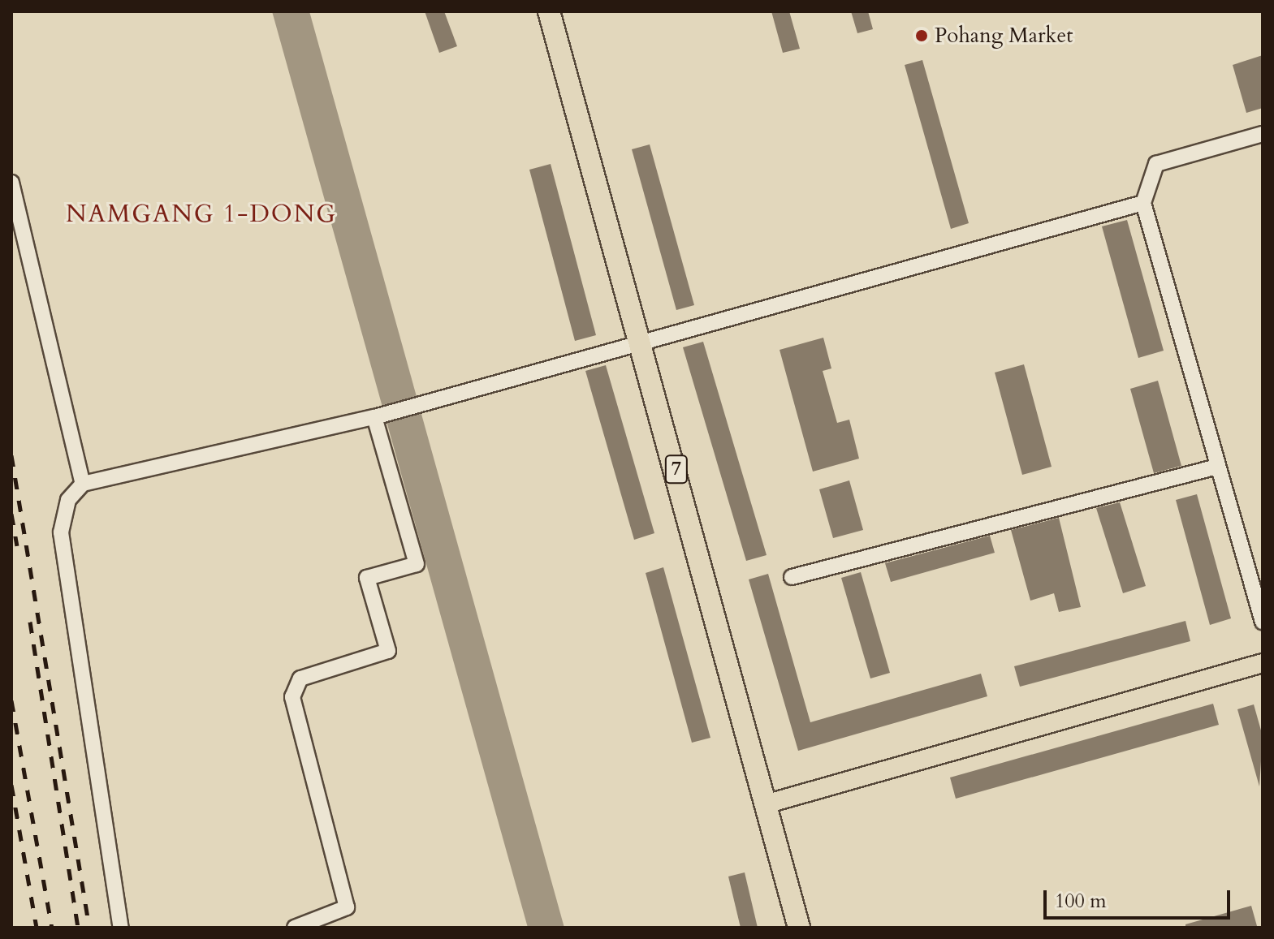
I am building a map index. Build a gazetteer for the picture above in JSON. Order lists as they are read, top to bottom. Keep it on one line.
{"streets":{"highway":["7"]},"districts":["NAMGANG 1-DONG"],"places":["Pohang Market"],"scale_bar":"100 m"}
